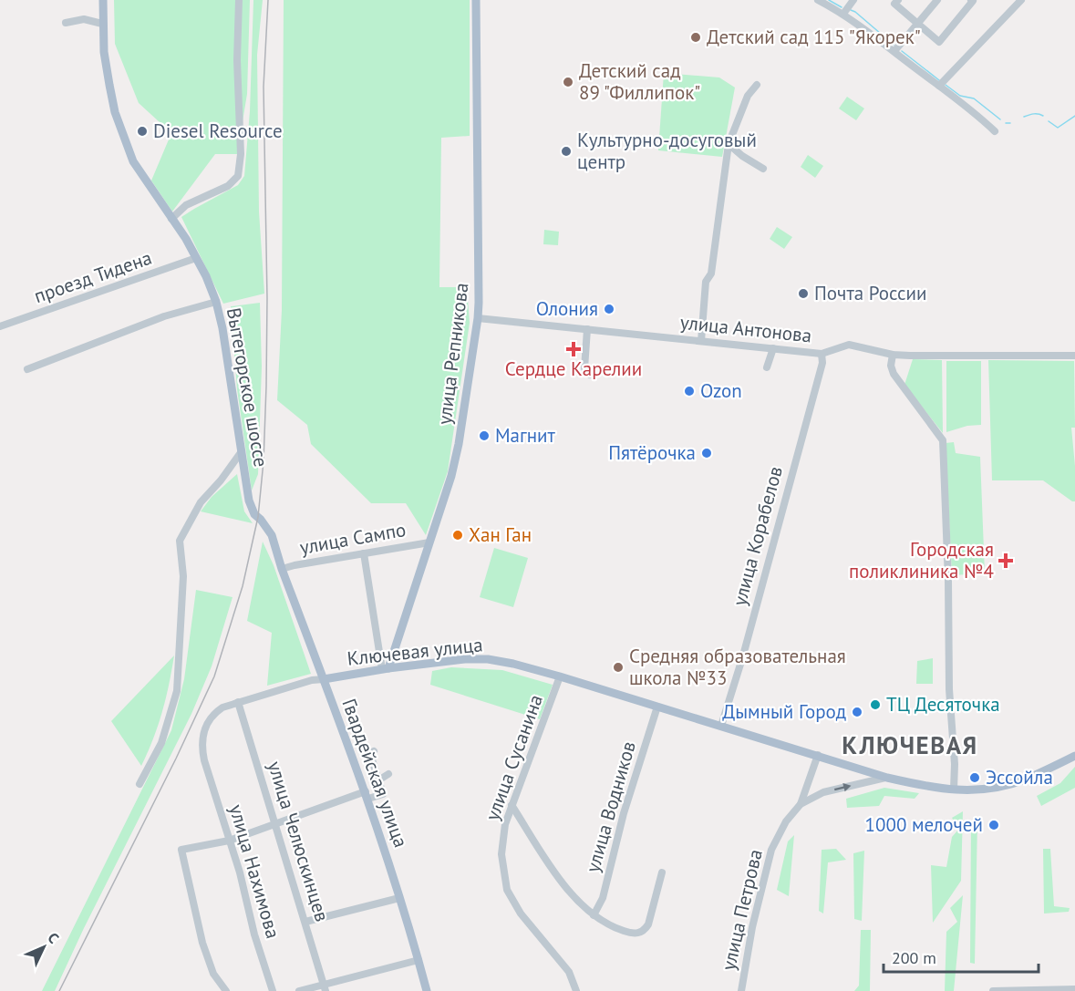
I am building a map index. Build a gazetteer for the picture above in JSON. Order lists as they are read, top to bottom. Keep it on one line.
{"streets":{"main road":["улица Репникова","Вытегорское шоссе","Ключевая улица","Гвардейская улица"],"street":["проезд Тидена","улица Антонова","улица Корабелов","улица Сампо","улица Сусанина","улица Водников","улица Челюскинцев","улица Нахимова","улица Петрова"]},"crossings":[["проезд Тидена","Вытегорское шоссе"],["улица Антонова","улица Репникова"],["улица Антонова","улица Корабелов"],["улица Репникова","улица Сампо"],["улица Репникова","Ключевая улица"],["Вытегорское шоссе","улица Сампо"],["Вытегорское шоссе","Гвардейская улица"],["улица Корабелов","Ключевая улица"],["улица Сампо","Гвардейская улица"],["Ключевая улица","улица Сусанина"],["Ключевая улица","Гвардейская улица"],["Ключевая улица","улица Водников"],["Ключевая улица","улица Нахимова"],["Ключевая улица","улица Петрова"],["Гвардейская улица","улица Нахимова"],["улица Челюскинцев","улица Нахимова"]],"districts":["КЛЮЧЕВАЯ"],"places":{"other":["Детский сад 115 \"Якорек\"","Детский сад 89 \"Филлипок\"","Diesel Resource","Культурно-досуговый центр","Почта России","Олония","Ozon","Магнит","Пятёрочка","Хан Ган","Средняя образовательная школа №33","ТЦ Десяточка","Дымный Город","Эссойла","1000 мелочей"],"health":["Сердце Карелии","Городская поликлиника №4"]},"scale_bar":"200 m","north":"top right"}
